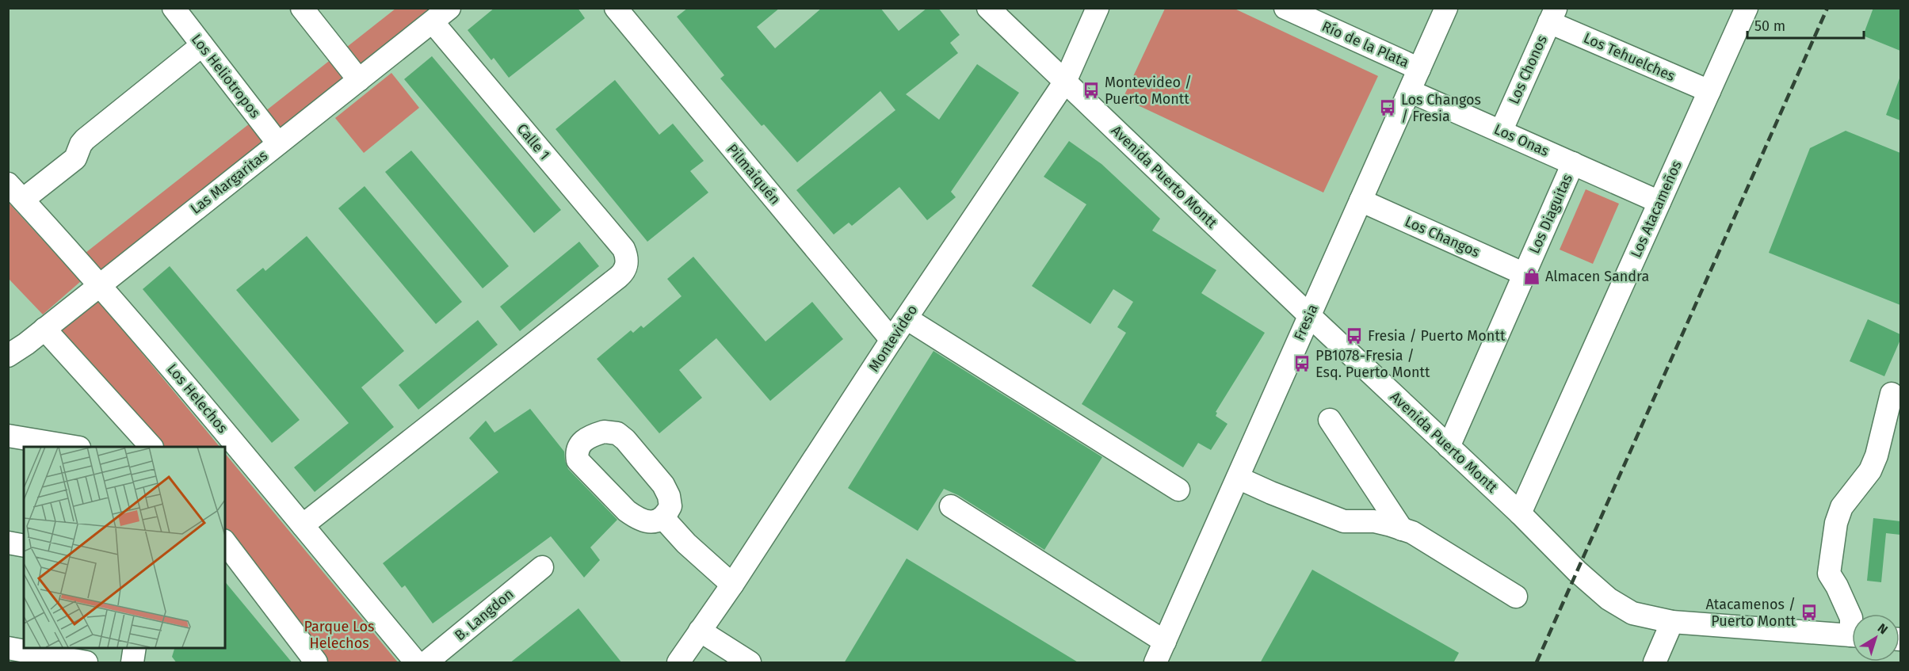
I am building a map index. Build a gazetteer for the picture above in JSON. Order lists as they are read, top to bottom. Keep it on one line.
{"streets":{"street":["Río de la Plata","Los Tehuelches","Los Chonos","Los Heliotropos","Los Onas","Calle 1","Pilmaiquén","Avenida Puerto Montt","Las Margaritas","Los Atacameños","Los Diaguitas","Los Changos","Fresia","Montevideo","Los Helechos","B. Langdon"]},"crossings":[["Río de la Plata","Fresia"],["Los Tehuelches","Los Chonos"],["Los Tehuelches","Los Atacameños"],["Los Chonos","Los Onas"],["Los Heliotropos","Las Margaritas"],["Los Onas","Los Atacameños"],["Los Onas","Los Diaguitas"],["Los Onas","Fresia"],["Calle 1","Las Margaritas"],["Calle 1","Los Helechos"],["Pilmaiquén","Montevideo"],["Avenida Puerto Montt","Los Atacameños"],["Avenida Puerto Montt","Los Diaguitas"],["Avenida Puerto Montt","Fresia"],["Avenida Puerto Montt","Montevideo"],["Las Margaritas","Los Helechos"],["Los Diaguitas","Los Changos"],["Los Changos","Fresia"]],"parks":["Parque Los Helechos"],"places":{"bus stop":["Montevideo / Puerto Montt","Los Changos / Fresia","Fresia / Puerto Montt","PB1078-Fresia / Esq. Puerto Montt","Atacamenos / Puerto Montt"],"shop":["Almacen Sandra"]},"scale_bar":"50 m","north":"top right"}
